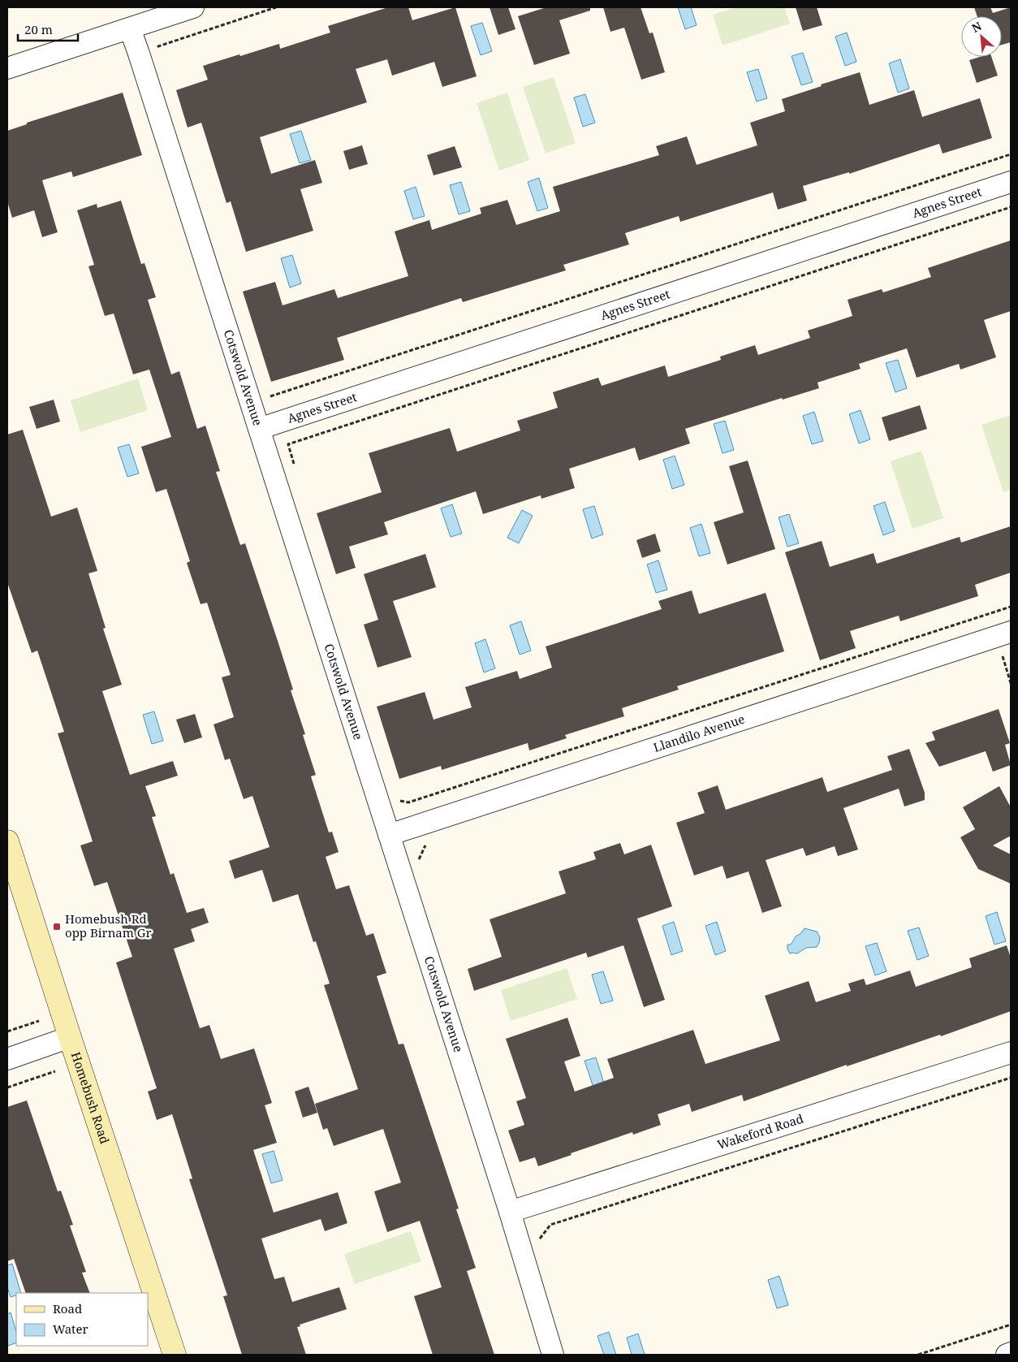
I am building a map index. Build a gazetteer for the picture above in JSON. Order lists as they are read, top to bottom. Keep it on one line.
{"streets":{"main road":["Homebush Road"],"street":["Agnes Street","Cotswold Avenue","Llandilo Avenue","Wakeford Road"]},"crossings":[["Agnes Street","Cotswold Avenue"],["Cotswold Avenue","Llandilo Avenue"],["Cotswold Avenue","Wakeford Road"]],"places":{"transit":["Homebush Rd opp Birnam Gr"]},"legend":["Road","Water"],"scale_bar":"20 m","north":"top left"}
